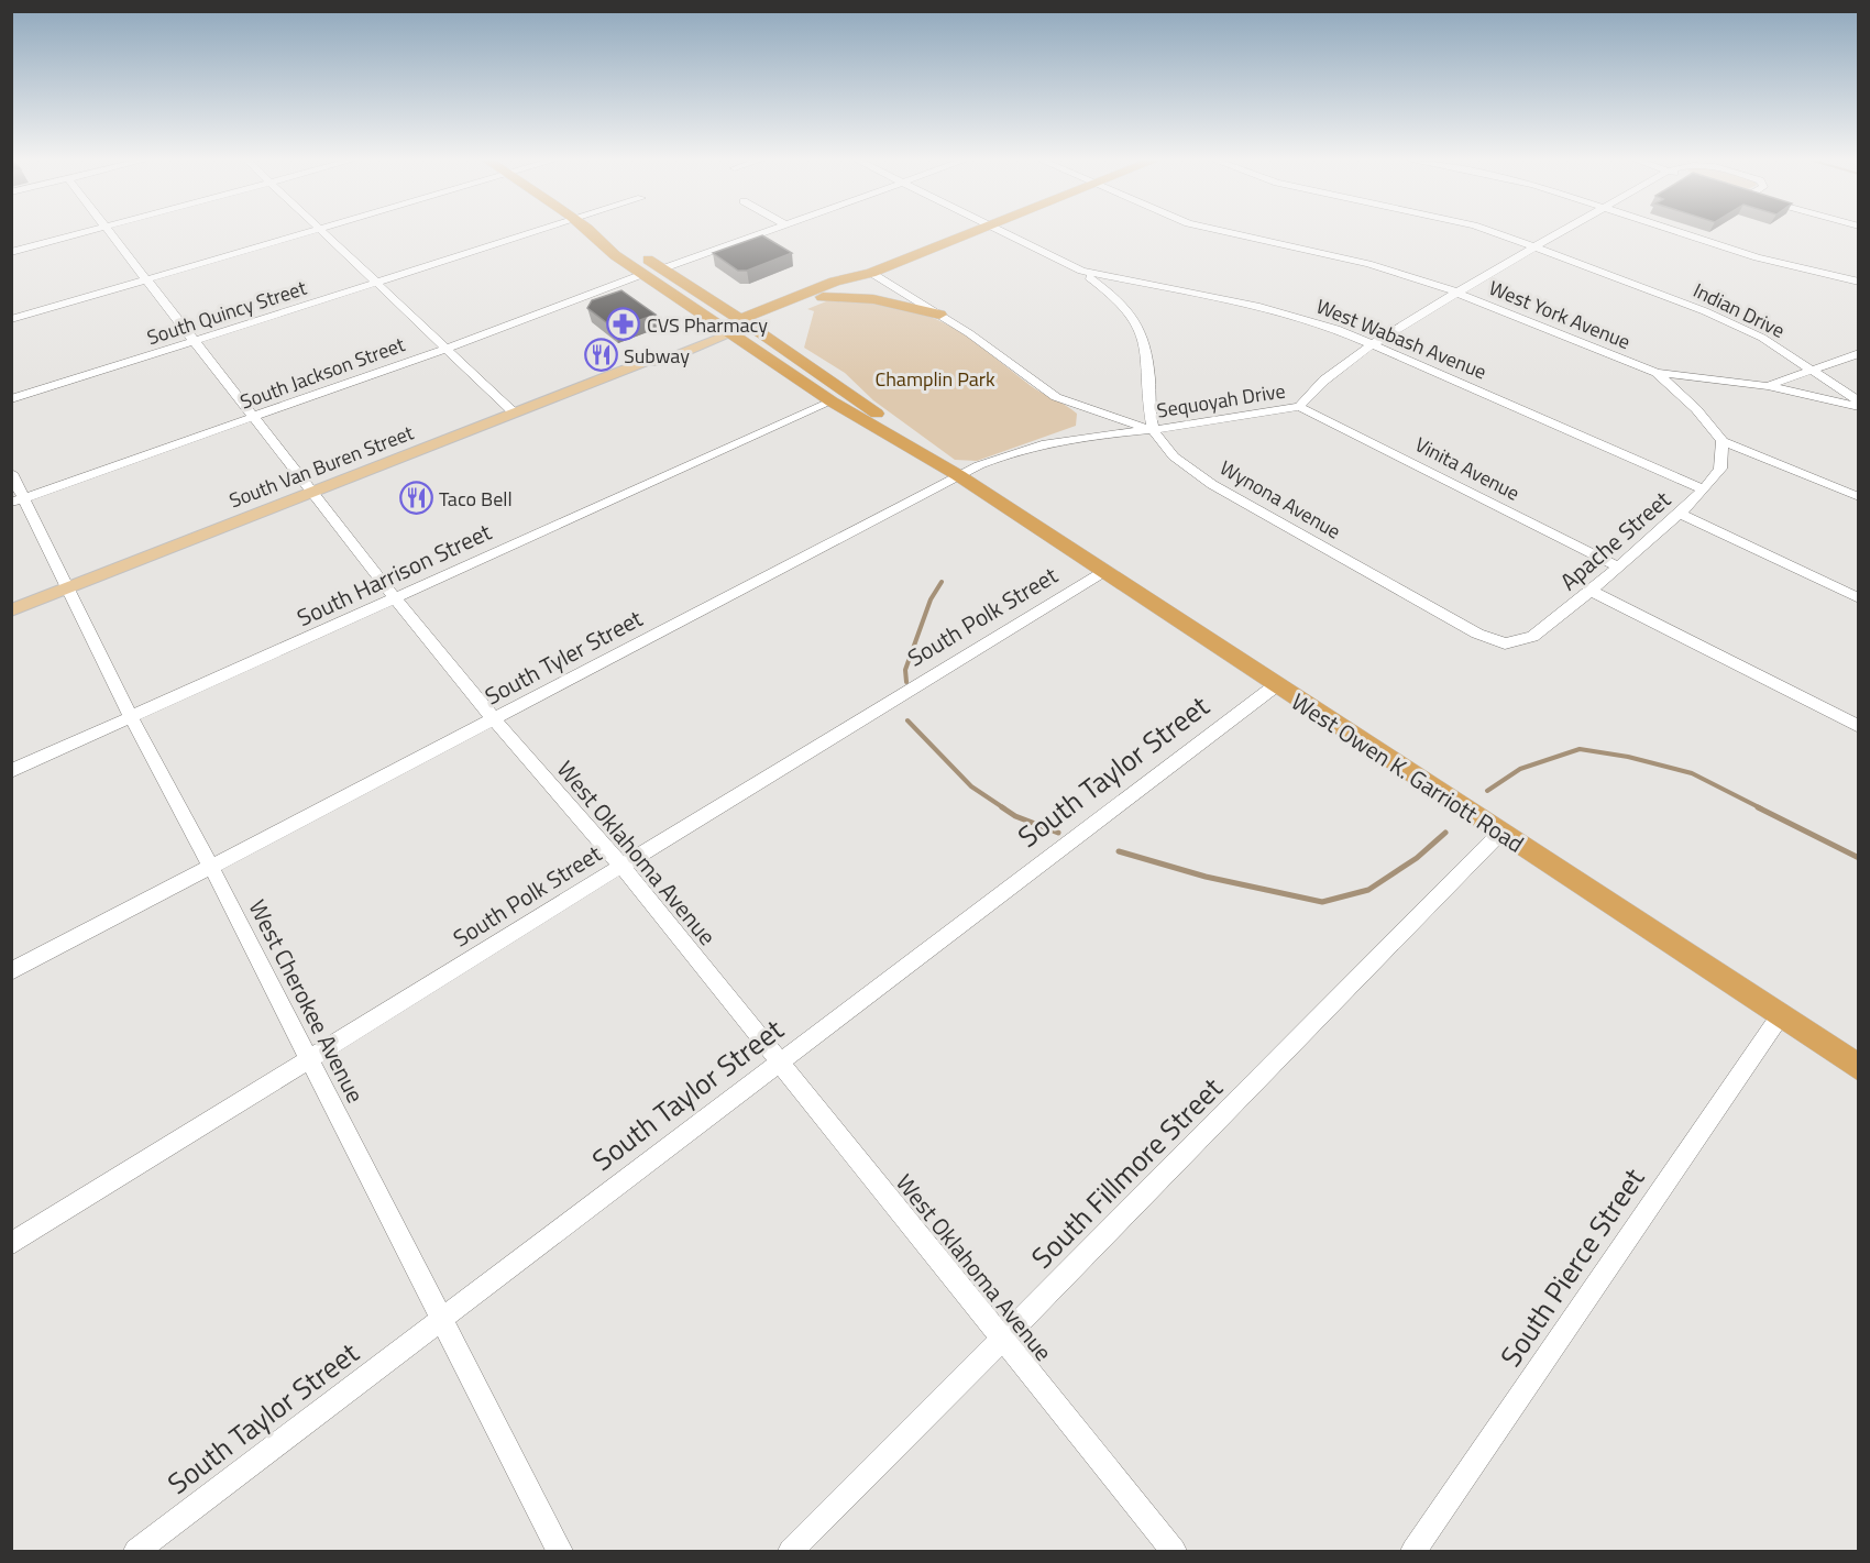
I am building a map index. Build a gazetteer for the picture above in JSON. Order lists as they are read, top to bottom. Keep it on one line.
{"streets":{"highway":["South Van Buren Street","West Owen K. Garriott Road"],"street":["Indian Drive","South Quincy Street","West York Avenue","West Wabash Avenue","South Jackson Street","Sequoyah Drive","Vinita Avenue","Wynona Avenue","Apache Street","South Harrison Street","South Polk Street","South Tyler Street","South Taylor Street","West Oklahoma Avenue","West Cherokee Avenue","South Fillmore Street","South Pierce Street"]},"crossings":[["Indian Drive","Sequoyah Drive"],["South Quincy Street","West Oklahoma Avenue"],["West York Avenue","Sequoyah Drive"],["West Wabash Avenue","Sequoyah Drive"],["West Wabash Avenue","Apache Street"],["South Jackson Street","West Owen K. Garriott Road"],["South Jackson Street","West Oklahoma Avenue"],["South Jackson Street","West Cherokee Avenue"],["Sequoyah Drive","South Van Buren Street"],["Sequoyah Drive","Vinita Avenue"],["Sequoyah Drive","Wynona Avenue"],["Sequoyah Drive","South Tyler Street"],["South Van Buren Street","West Owen K. Garriott Road"],["South Van Buren Street","West Oklahoma Avenue"],["South Van Buren Street","West Cherokee Avenue"],["Vinita Avenue","Apache Street"],["Wynona Avenue","Apache Street"],["Wynona Avenue","South Tyler Street"],["South Harrison Street","West Owen K. Garriott Road"],["South Harrison Street","West Oklahoma Avenue"],["South Harrison Street","West Cherokee Avenue"],["South Polk Street","West Owen K. Garriott Road"],["South Polk Street","West Oklahoma Avenue"],["South Polk Street","West Cherokee Avenue"],["South Tyler Street","West Owen K. Garriott Road"],["South Tyler Street","West Oklahoma Avenue"],["South Tyler Street","West Cherokee Avenue"],["South Taylor Street","West Owen K. Garriott Road"],["South Taylor Street","West Oklahoma Avenue"],["South Taylor Street","West Cherokee Avenue"],["West Owen K. Garriott Road","South Fillmore Street"],["West Owen K. Garriott Road","South Pierce Street"],["West Oklahoma Avenue","South Fillmore Street"]],"parks":["Champlin Park"],"places":{"pharmacy":["CVS Pharmacy"],"restaurant":["Subway","Taco Bell"]}}
